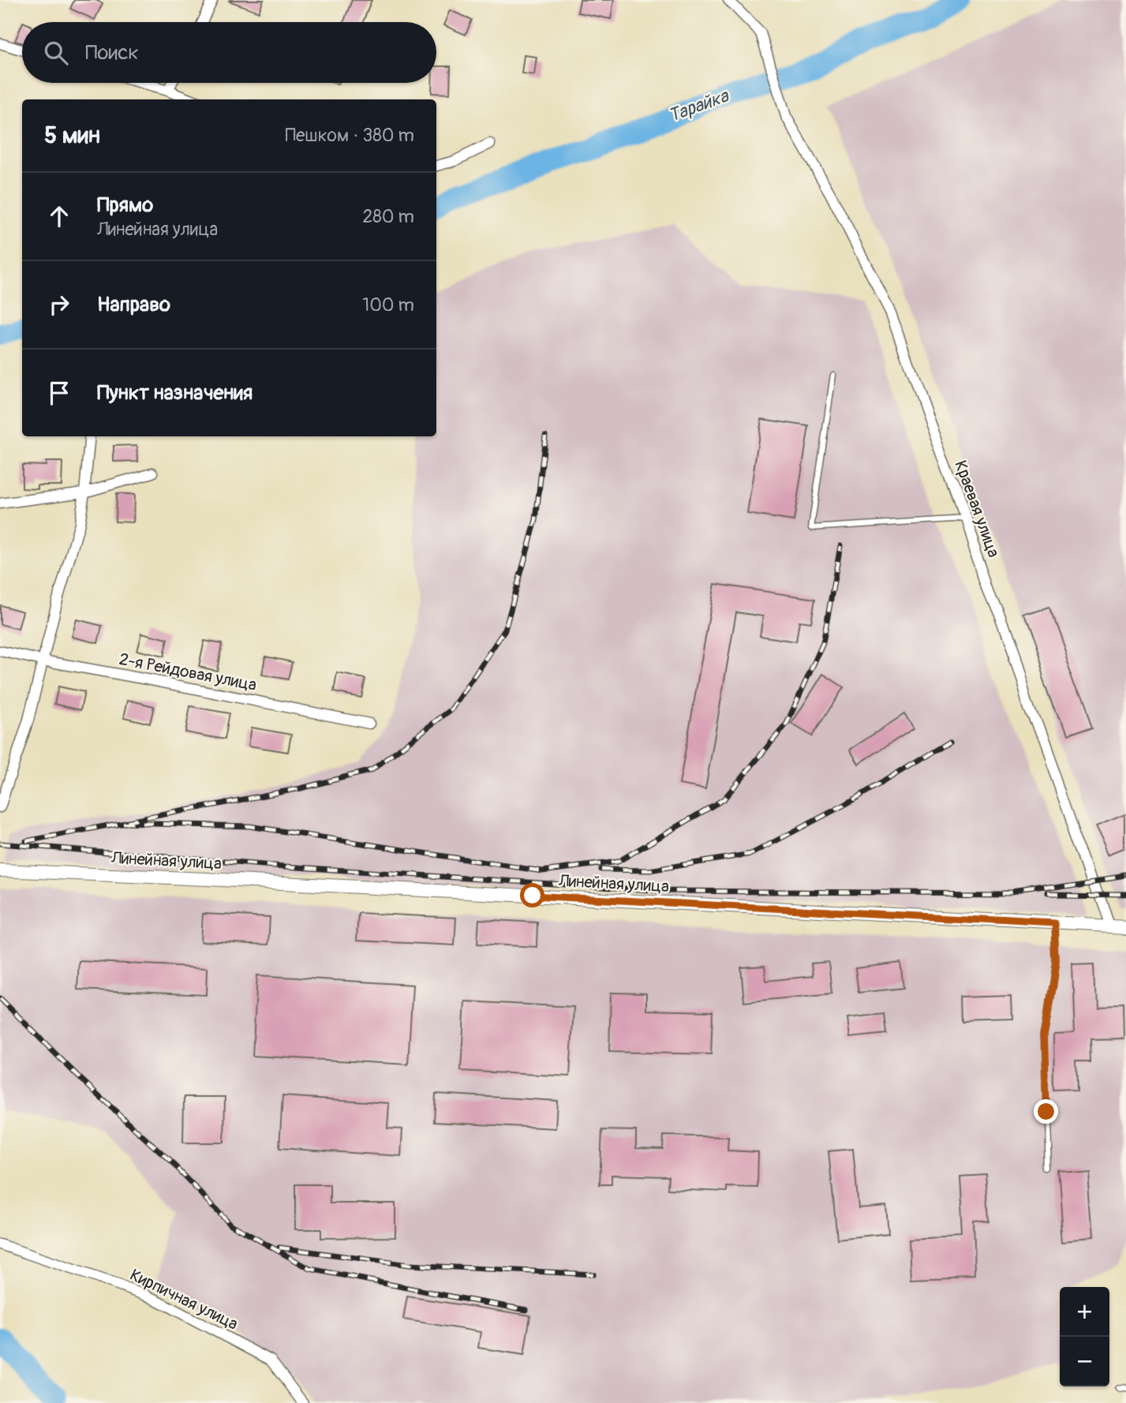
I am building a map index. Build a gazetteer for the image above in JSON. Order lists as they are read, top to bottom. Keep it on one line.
{"streets":{"street":["Краевая улица","2-я Рейдовая улица","Линейная улица","Кирпичная улица"]},"crossings":[["Краевая улица","Линейная улица"]],"water":["Тарайка"],"page":{"search":"Поиск","heading":["5 мин","Пешком · 380 m"],"list":[["Прямо","Линейная улица","280 m"],["Направо","100 m"],"Пункт назначения"],"map_buttons":["+","−"]}}
